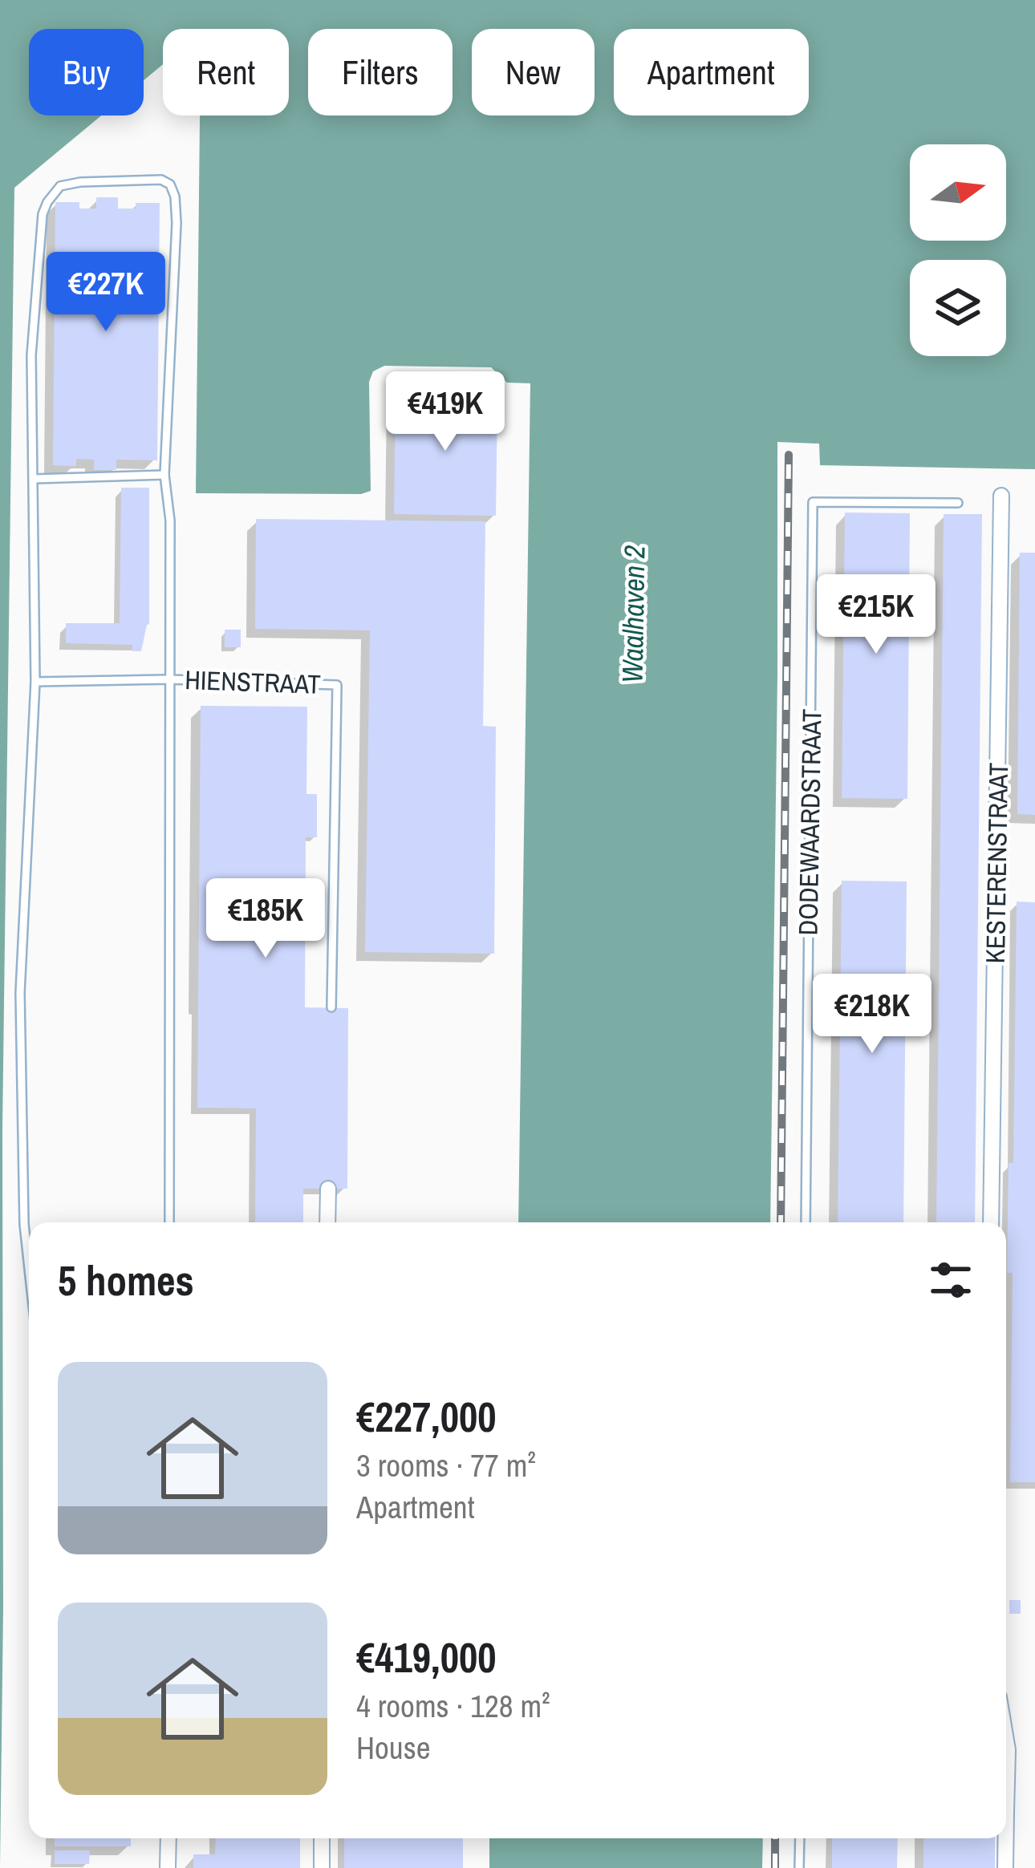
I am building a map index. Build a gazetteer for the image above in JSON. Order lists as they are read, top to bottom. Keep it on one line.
{"streets":{"street":["KESTERENSTRAAT"],"lane":["HIENSTRAAT","DODEWAARDSTRAAT"]},"water":["Waalhaven 2"],"north":"right","page":{"chip":["Buy","Rent","Filters","New","Apartment"],"price":["€227K","€419K","€215K","€185K","€218K"],"heading":"5 homes","list":[{"name":"€227,000","note":"3 rooms · 77 m² · Apartment"},{"name":"€419,000","note":"4 rooms · 128 m² · House"}]}}
